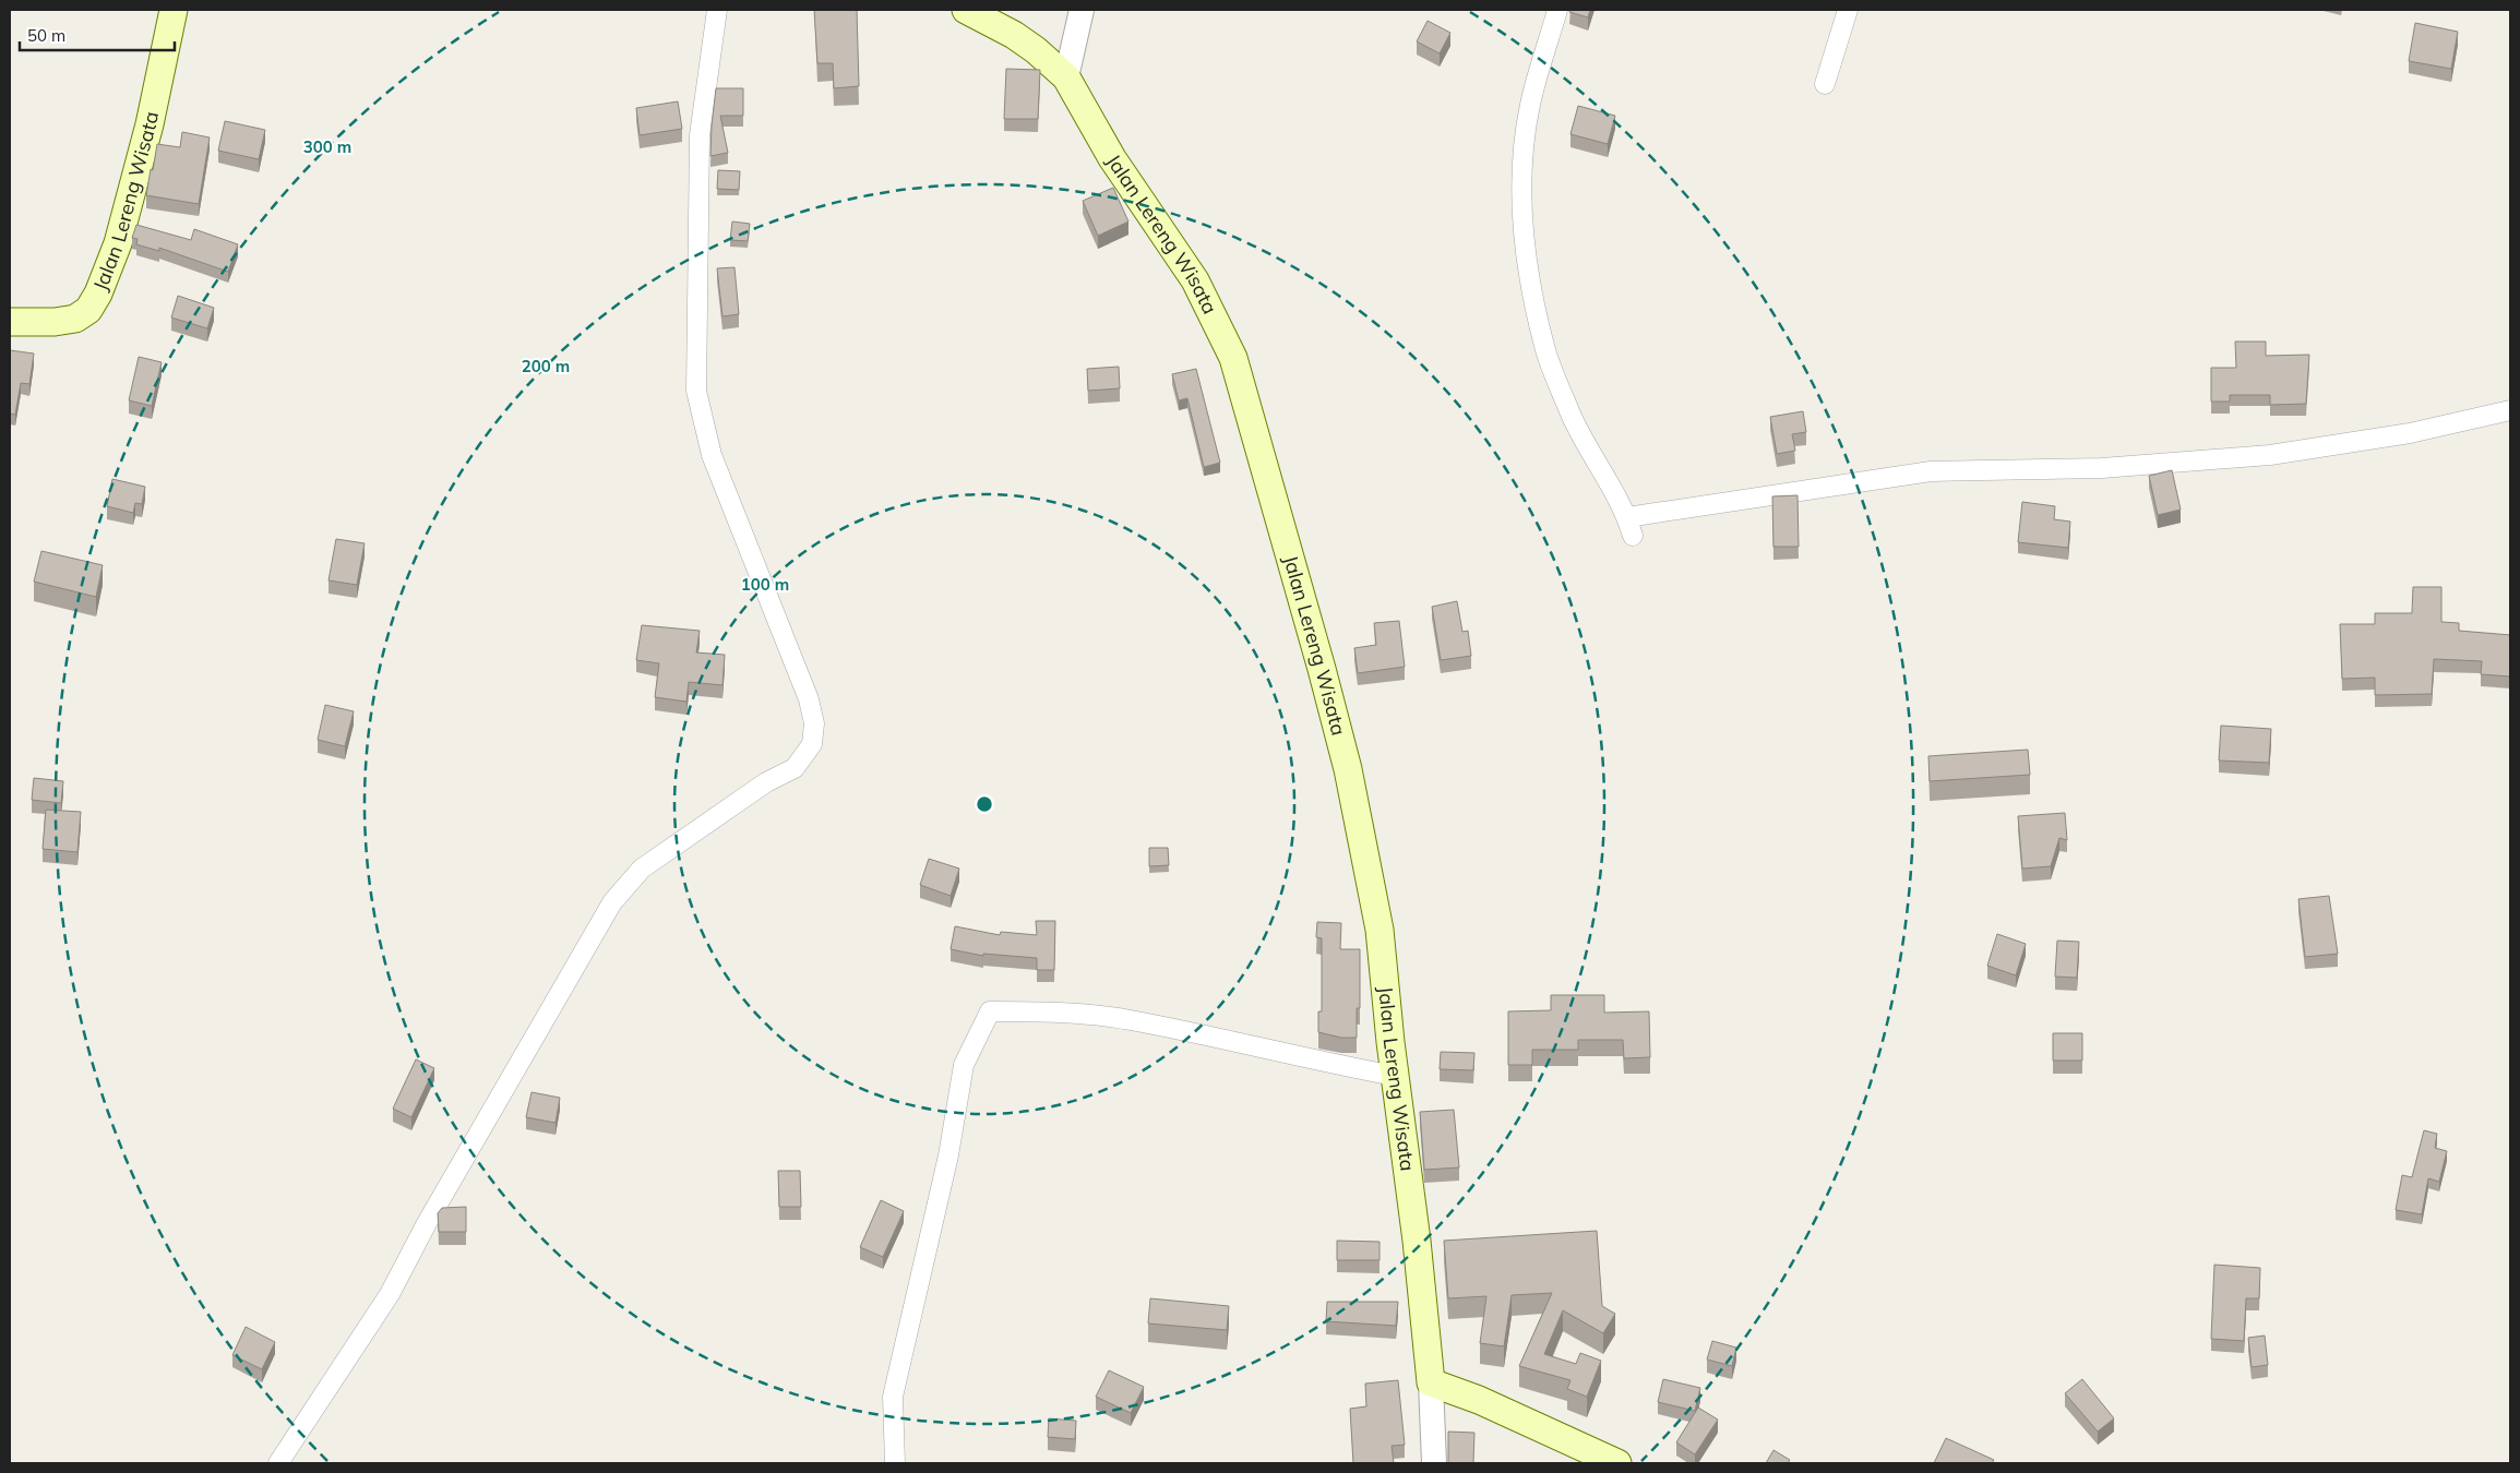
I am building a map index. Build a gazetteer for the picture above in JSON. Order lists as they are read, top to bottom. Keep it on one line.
{"streets":{"main road":["Jalan Lereng Wisata"]},"scale_bar":"50 m","rings":["300 m","200 m","100 m"]}
